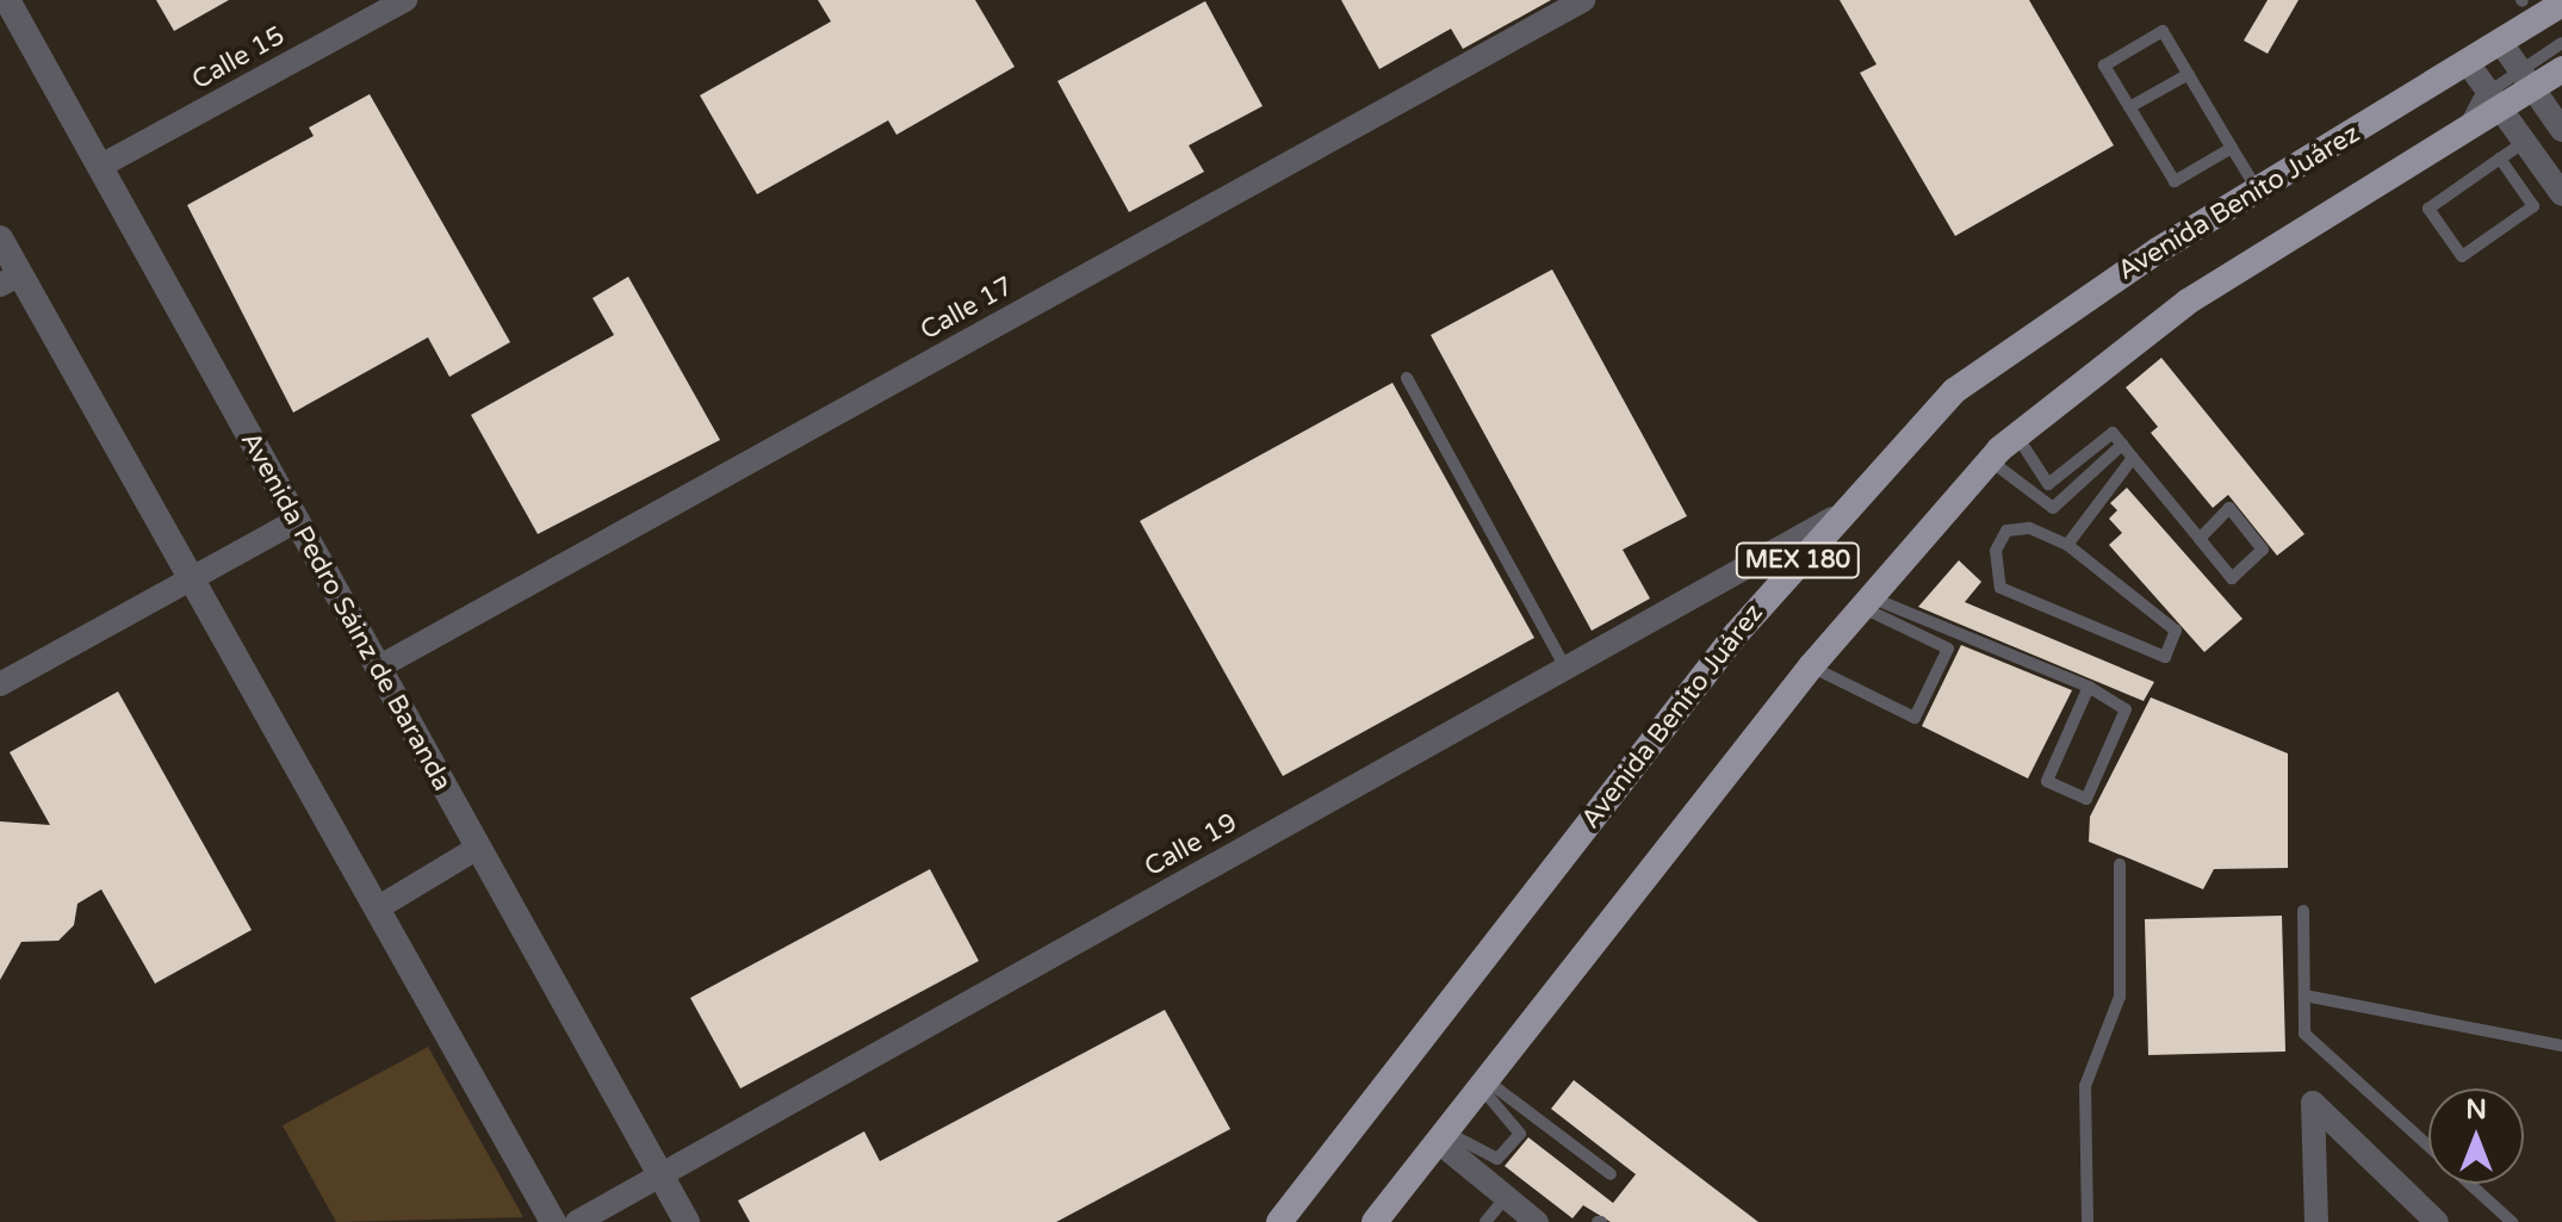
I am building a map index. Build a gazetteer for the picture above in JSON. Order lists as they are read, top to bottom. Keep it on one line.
{"streets":{"main road":["Avenida Benito Juárez","MEX 180"],"street":["Calle 15","Calle 17","Avenida Pedro Sáinz de Baranda","Calle 19"]},"crossings":[["Calle 15","Avenida Pedro Sáinz de Baranda"],["Avenida Benito Juárez","MEX 180"],["Avenida Benito Juárez","Calle 19"],["Calle 17","Avenida Pedro Sáinz de Baranda"],["Avenida Pedro Sáinz de Baranda","Calle 19"]],"north":"top"}
